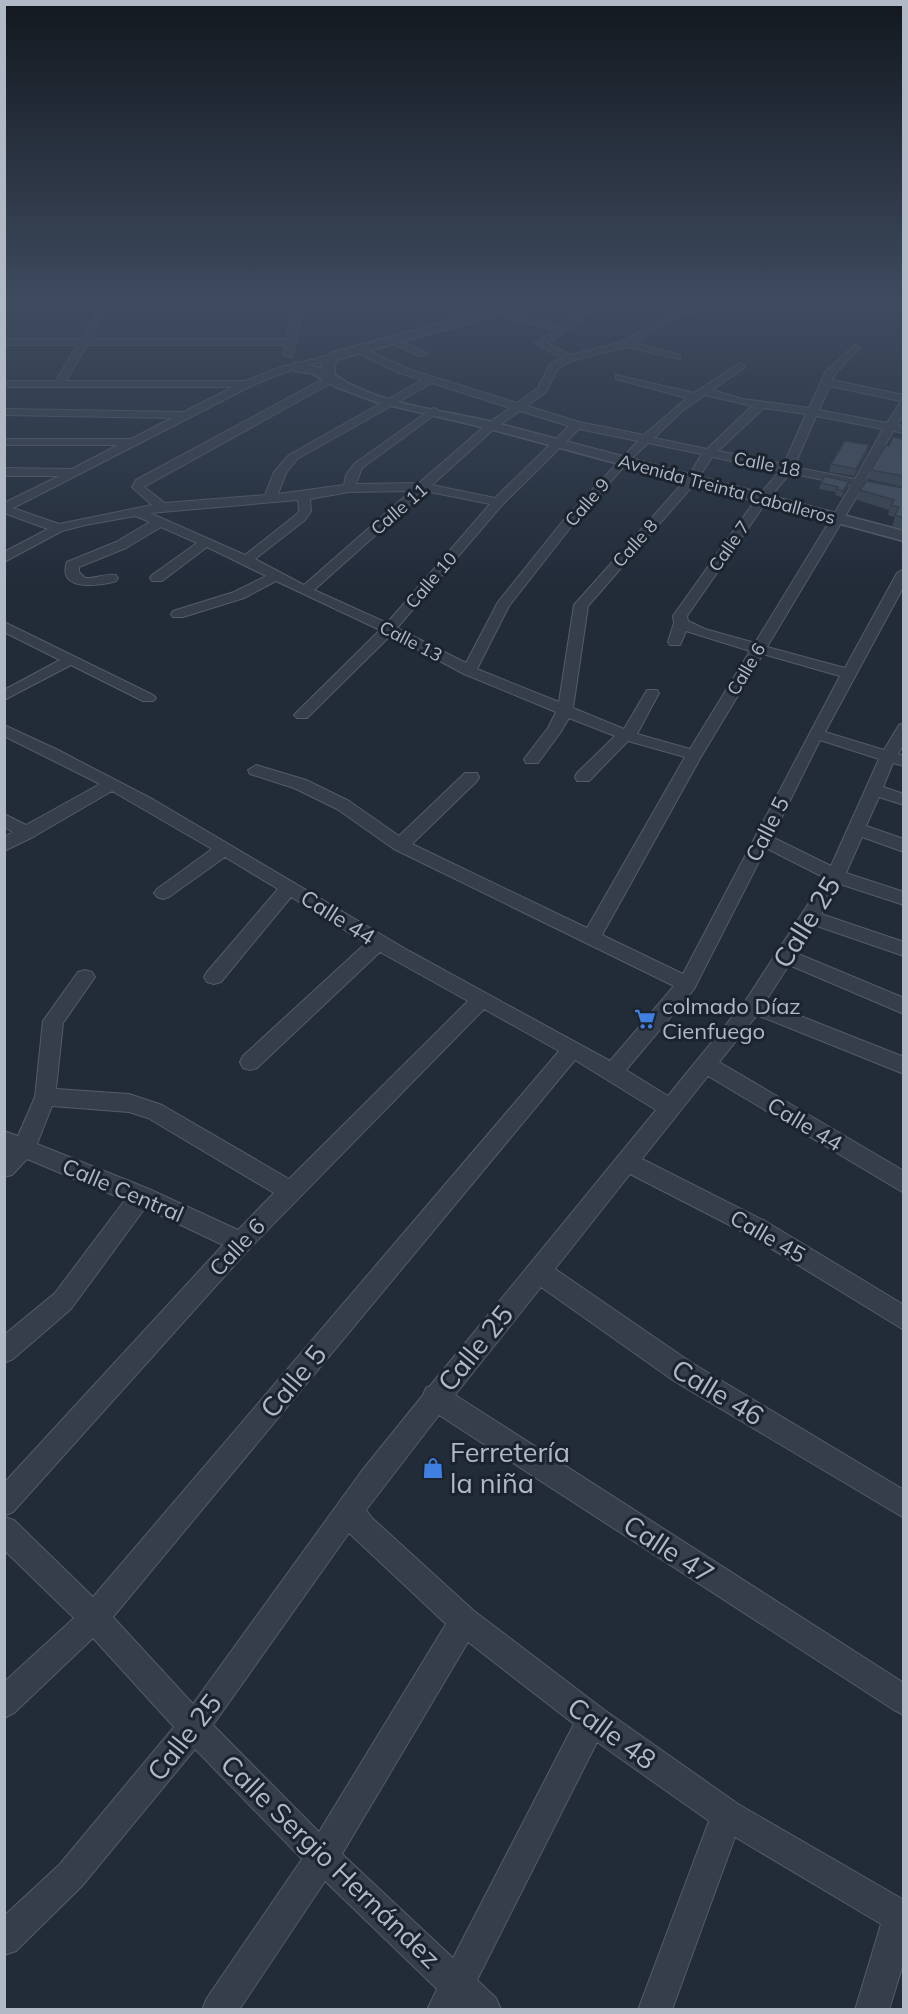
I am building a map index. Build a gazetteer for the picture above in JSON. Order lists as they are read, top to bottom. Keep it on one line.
{"streets":{"street":["Calle 18","Avenida Treinta Caballeros","Calle 9","Calle 11","Calle 8","Calle 7","Calle 10","Calle 13","Calle 6","Calle 5","Calle 44","Calle 25","Calle Central","Calle 45","Calle 46","Calle 47","Calle 48","Calle Sergio Hernández"]},"crossings":[["Calle 18","Calle 9"],["Calle 18","Calle 11"],["Calle 18","Calle 8"],["Calle 18","Calle 7"],["Calle 18","Calle 10"],["Calle 18","Calle 6"],["Avenida Treinta Caballeros","Calle 9"],["Avenida Treinta Caballeros","Calle 11"],["Avenida Treinta Caballeros","Calle 8"],["Avenida Treinta Caballeros","Calle 7"],["Avenida Treinta Caballeros","Calle 10"],["Avenida Treinta Caballeros","Calle 6"],["Calle 9","Calle 13"],["Calle 11","Calle 13"],["Calle 8","Calle 13"],["Calle 10","Calle 13"],["Calle 13","Calle 6"],["Calle 6","Calle 44"],["Calle 6","Calle Central"],["Calle 5","Calle 44"],["Calle 5","Calle Sergio Hernández"],["Calle 44","Calle 25"],["Calle 25","Calle 45"],["Calle 25","Calle 46"],["Calle 25","Calle 47"],["Calle 25","Calle 48"],["Calle 25","Calle Sergio Hernández"]],"places":{"supermarket":["colmado Díaz Cienfuego"],"shop":["Ferretería la niña"]}}
